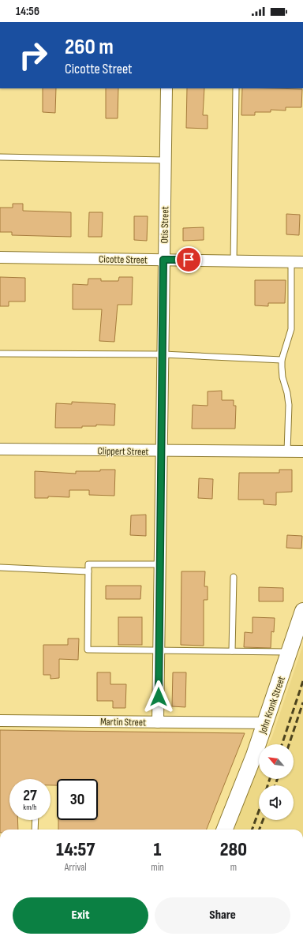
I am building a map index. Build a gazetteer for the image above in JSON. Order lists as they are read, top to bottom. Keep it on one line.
{"streets":{"street":["Otis Street","Cicotte Street","Clippert Street","John Kronk Street","Martin Street"]},"crossings":[["Otis Street","Cicotte Street"],["Otis Street","Clippert Street"],["Otis Street","Martin Street"],["John Kronk Street","Martin Street"]],"north":"top left","page":{"status":"14:56","turn":["260 m","Cicotte Street"],"speed":"27 km/h","limit":"30","eta":["14:57","Arrival","1","min","280","m"],"buttons":["Exit","Share"]}}
